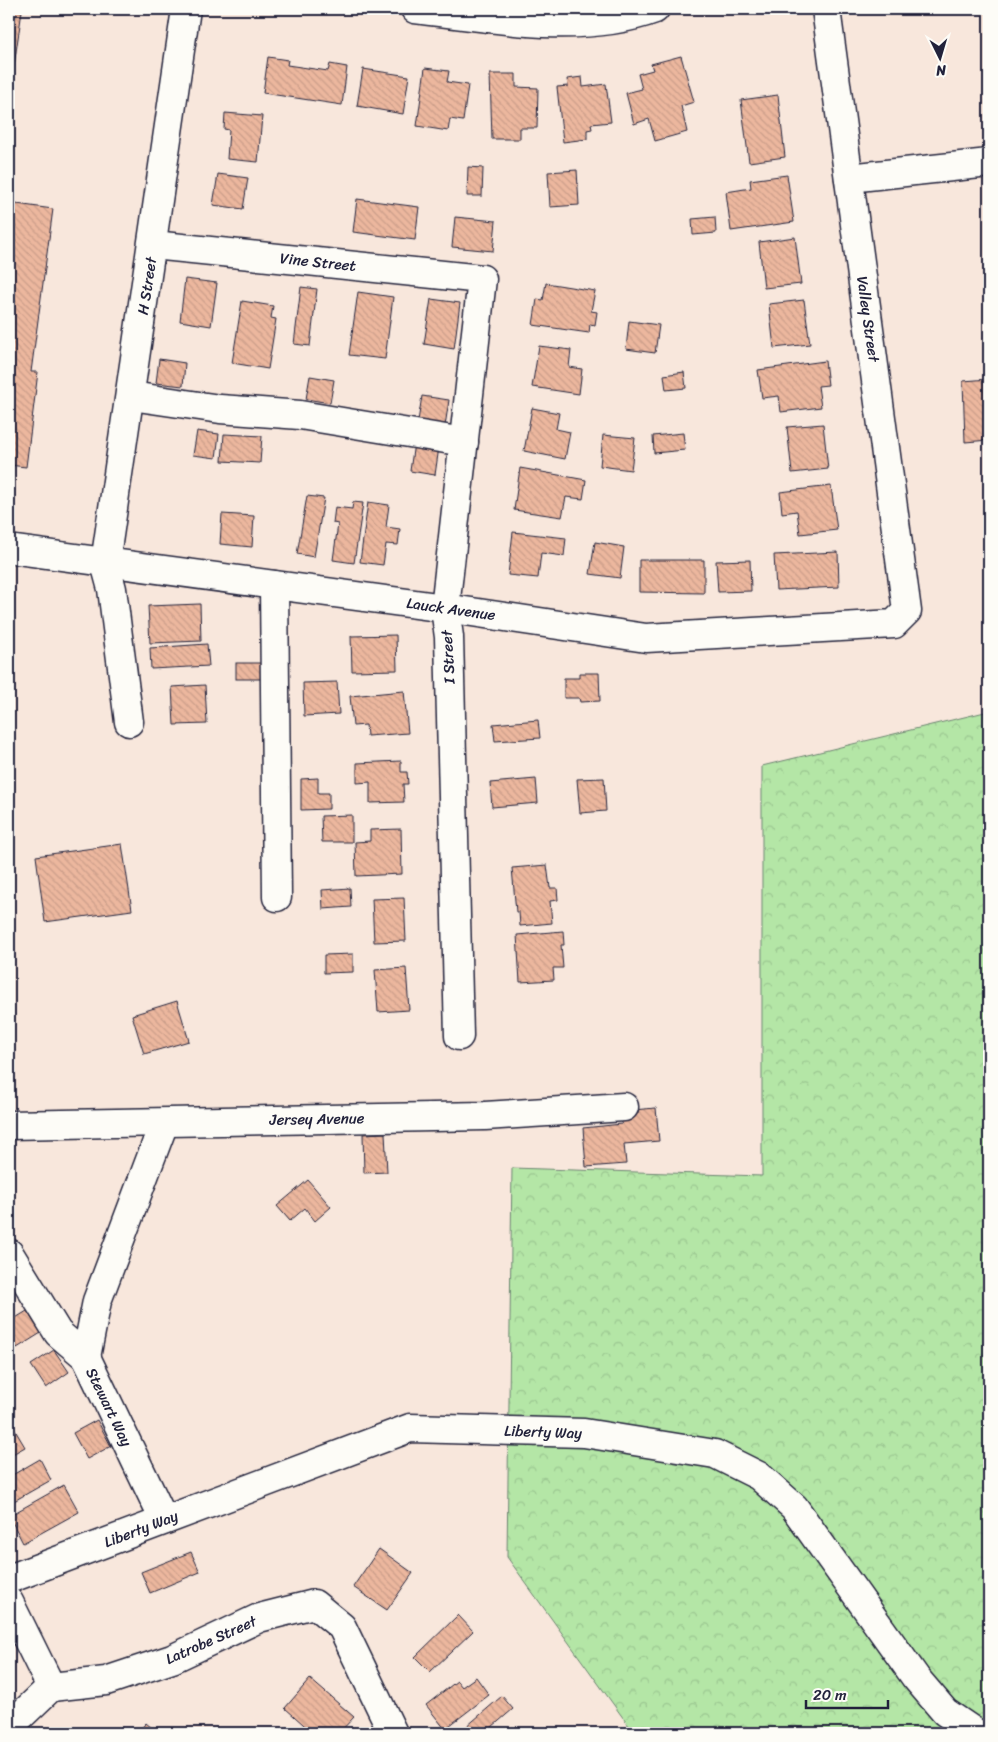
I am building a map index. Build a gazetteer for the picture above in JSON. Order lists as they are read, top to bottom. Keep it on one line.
{"streets":{"street":["Vine Street","H Street","Valley Street","Lauck Avenue","I Street","Jersey Avenue","Stewart Way","Liberty Way","Latrobe Street"]},"crossings":[["Vine Street","H Street"],["Vine Street","I Street"],["H Street","Lauck Avenue"],["Valley Street","Lauck Avenue"],["Lauck Avenue","I Street"],["Stewart Way","Liberty Way"]],"scale_bar":"20 m","north":"bottom"}
